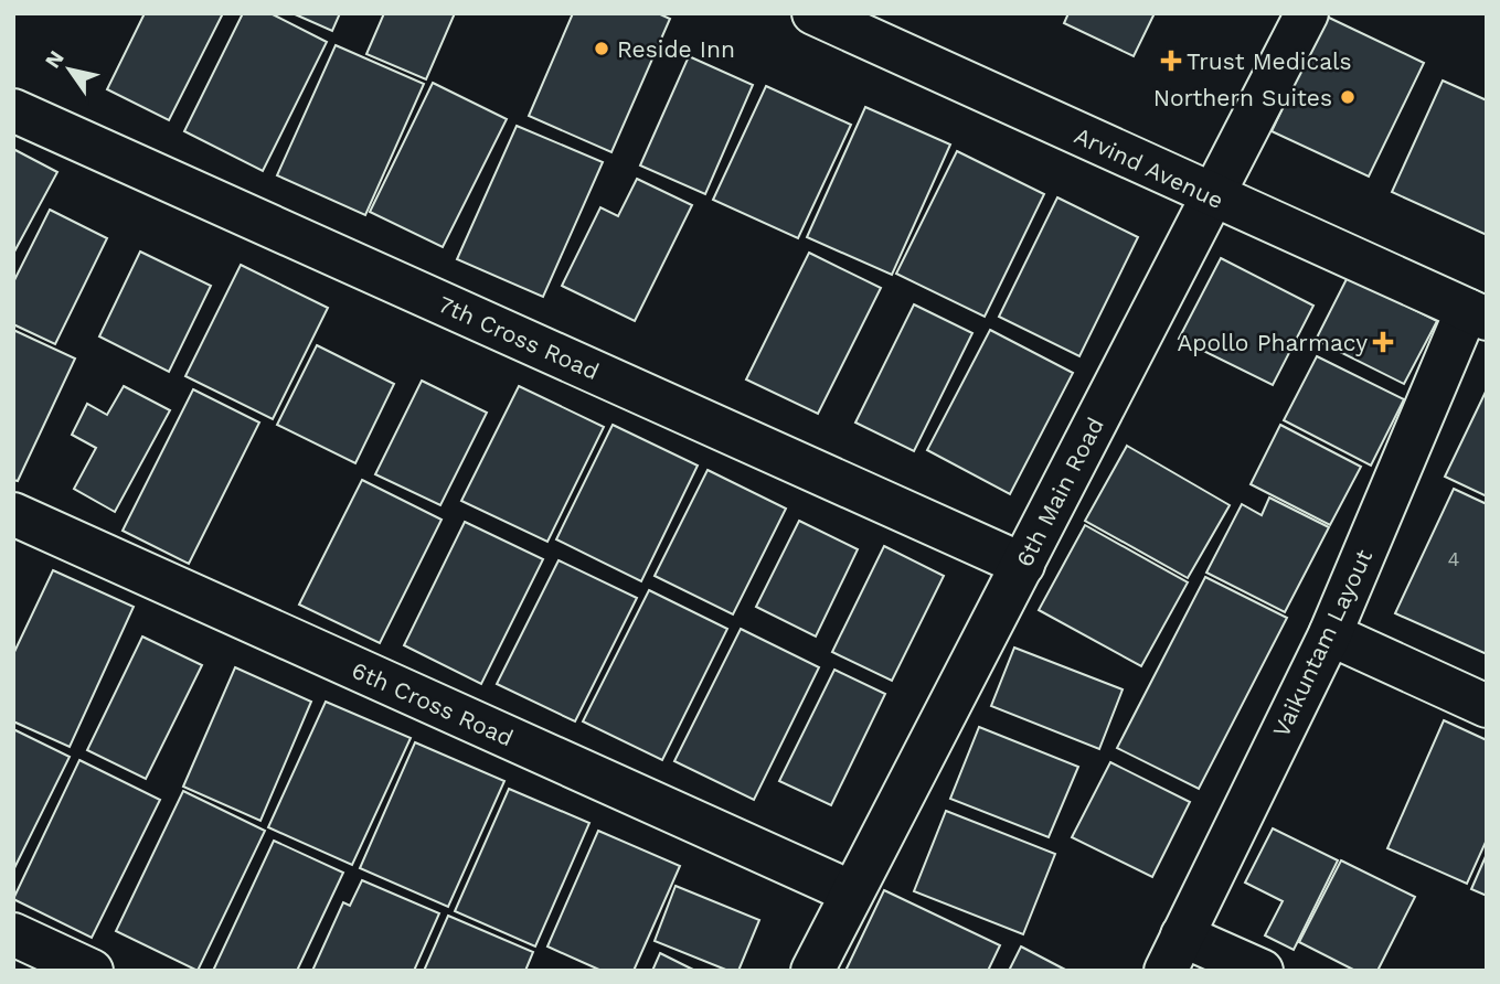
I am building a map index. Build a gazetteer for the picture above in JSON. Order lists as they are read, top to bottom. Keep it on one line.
{"streets":{"street":["Arvind Avenue","7th Cross Road","6th Main Road","Vaikuntam Layout","6th Cross Road"]},"crossings":[["Arvind Avenue","6th Main Road"],["Arvind Avenue","Vaikuntam Layout"],["7th Cross Road","6th Main Road"],["6th Main Road","6th Cross Road"]],"places":{"other":["Reside Inn","Northern Suites"],"health":["Trust Medicals","Apollo Pharmacy"]},"house_numbers":["4"],"north":"top left"}
